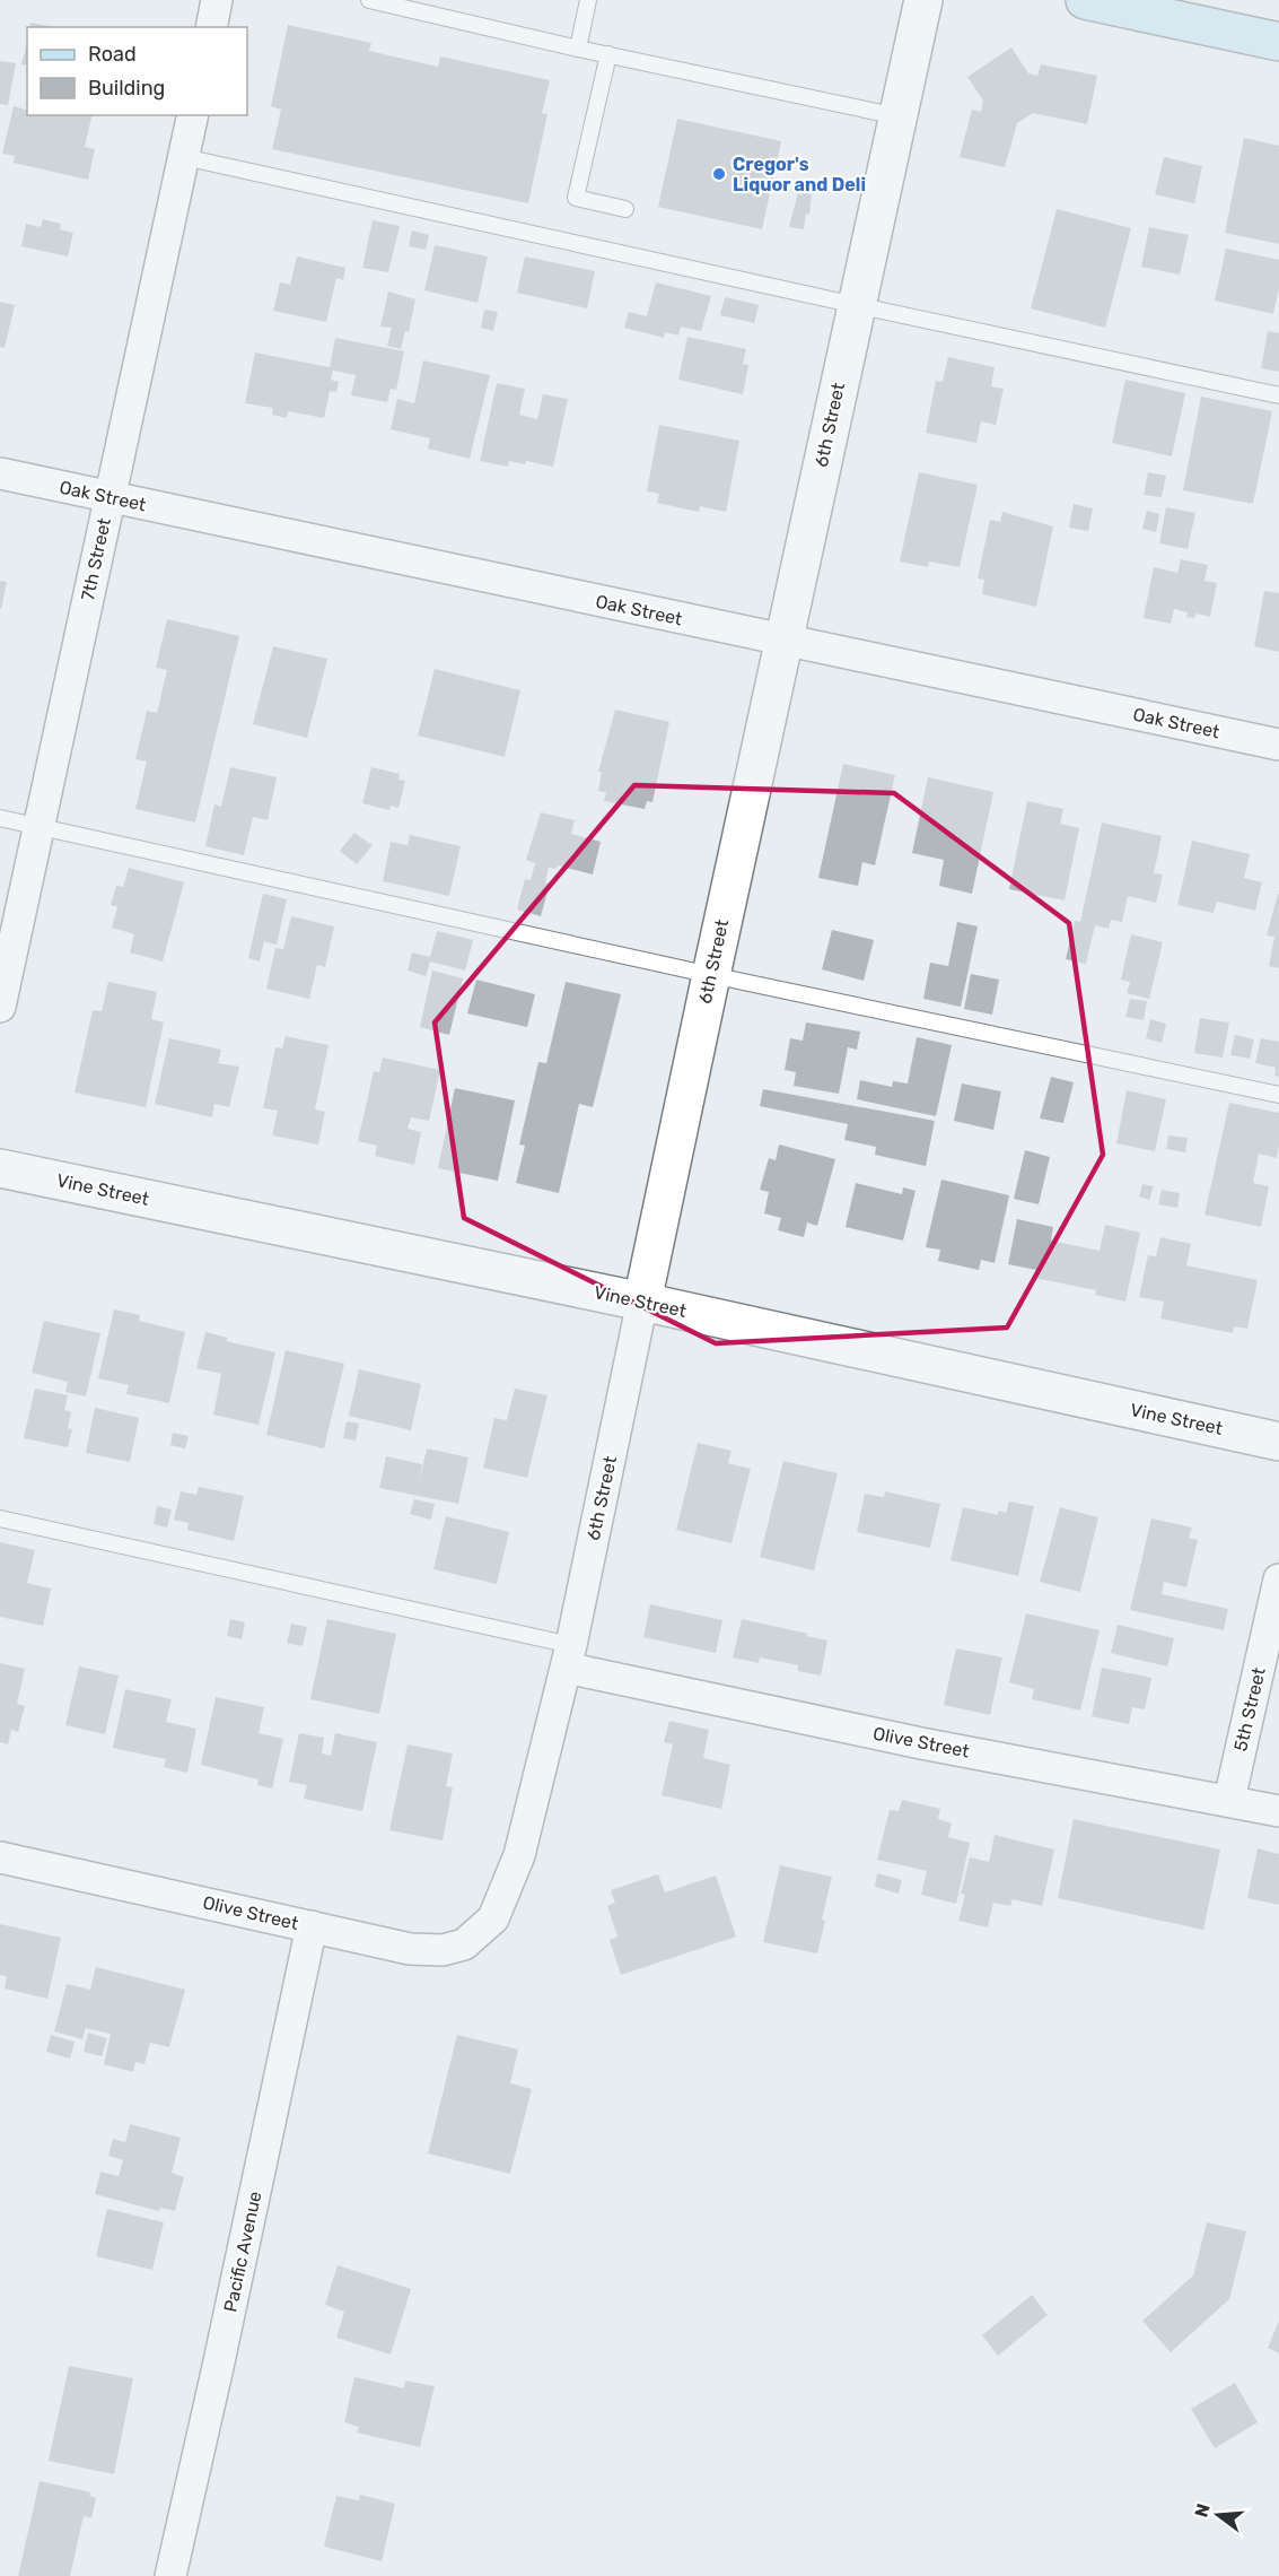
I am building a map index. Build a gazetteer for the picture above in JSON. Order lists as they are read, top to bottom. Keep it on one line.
{"streets":{"street":["6th Street","Oak Street","7th Street","Vine Street","5th Street","Olive Street","Pacific Avenue"]},"crossings":[["6th Street","Oak Street"],["6th Street","Vine Street"],["6th Street","Olive Street"],["Oak Street","7th Street"],["5th Street","Olive Street"],["Olive Street","Pacific Avenue"]],"places":["Cregor's Liquor and Deli"],"legend":["Road","Building"],"north":"left"}
